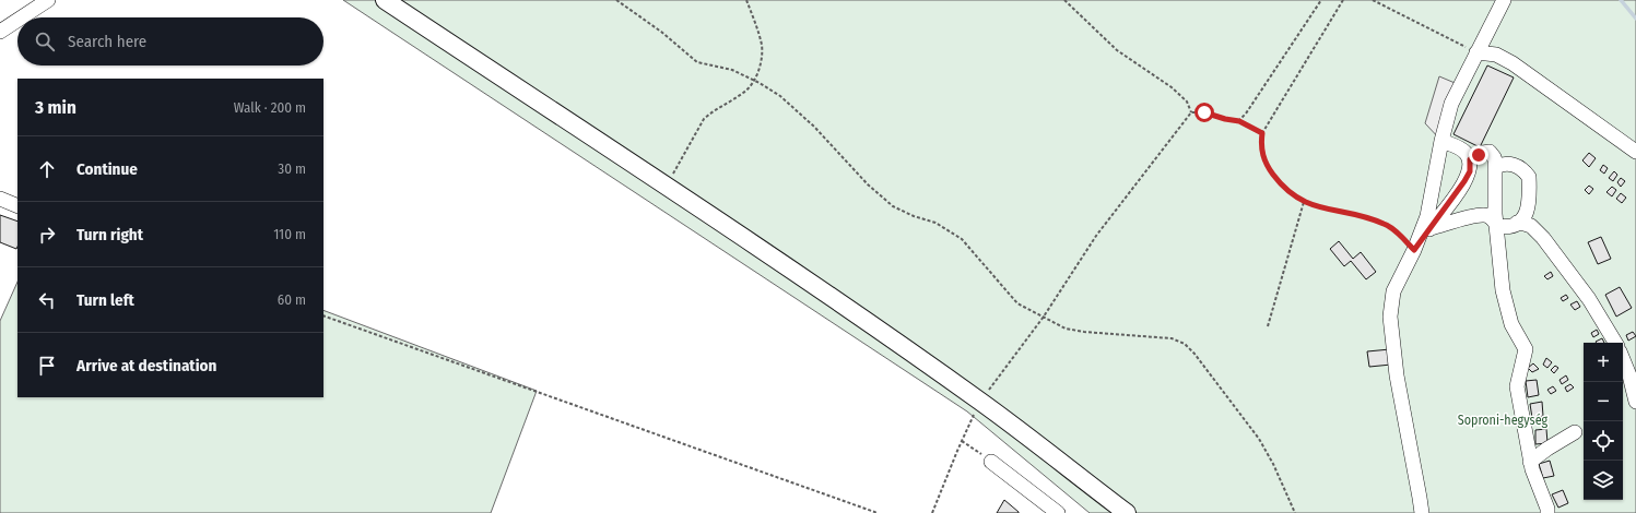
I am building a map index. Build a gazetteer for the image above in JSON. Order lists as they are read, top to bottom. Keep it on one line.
{"parks":["Soproni-hegység"],"page":{"search":"Search here","heading":["3 min","Walk · 200 m"],"list":[["Continue","30 m"],["Turn right","110 m"],["Turn left","60 m"],"Arrive at destination"],"map_buttons":["+","−"]}}
